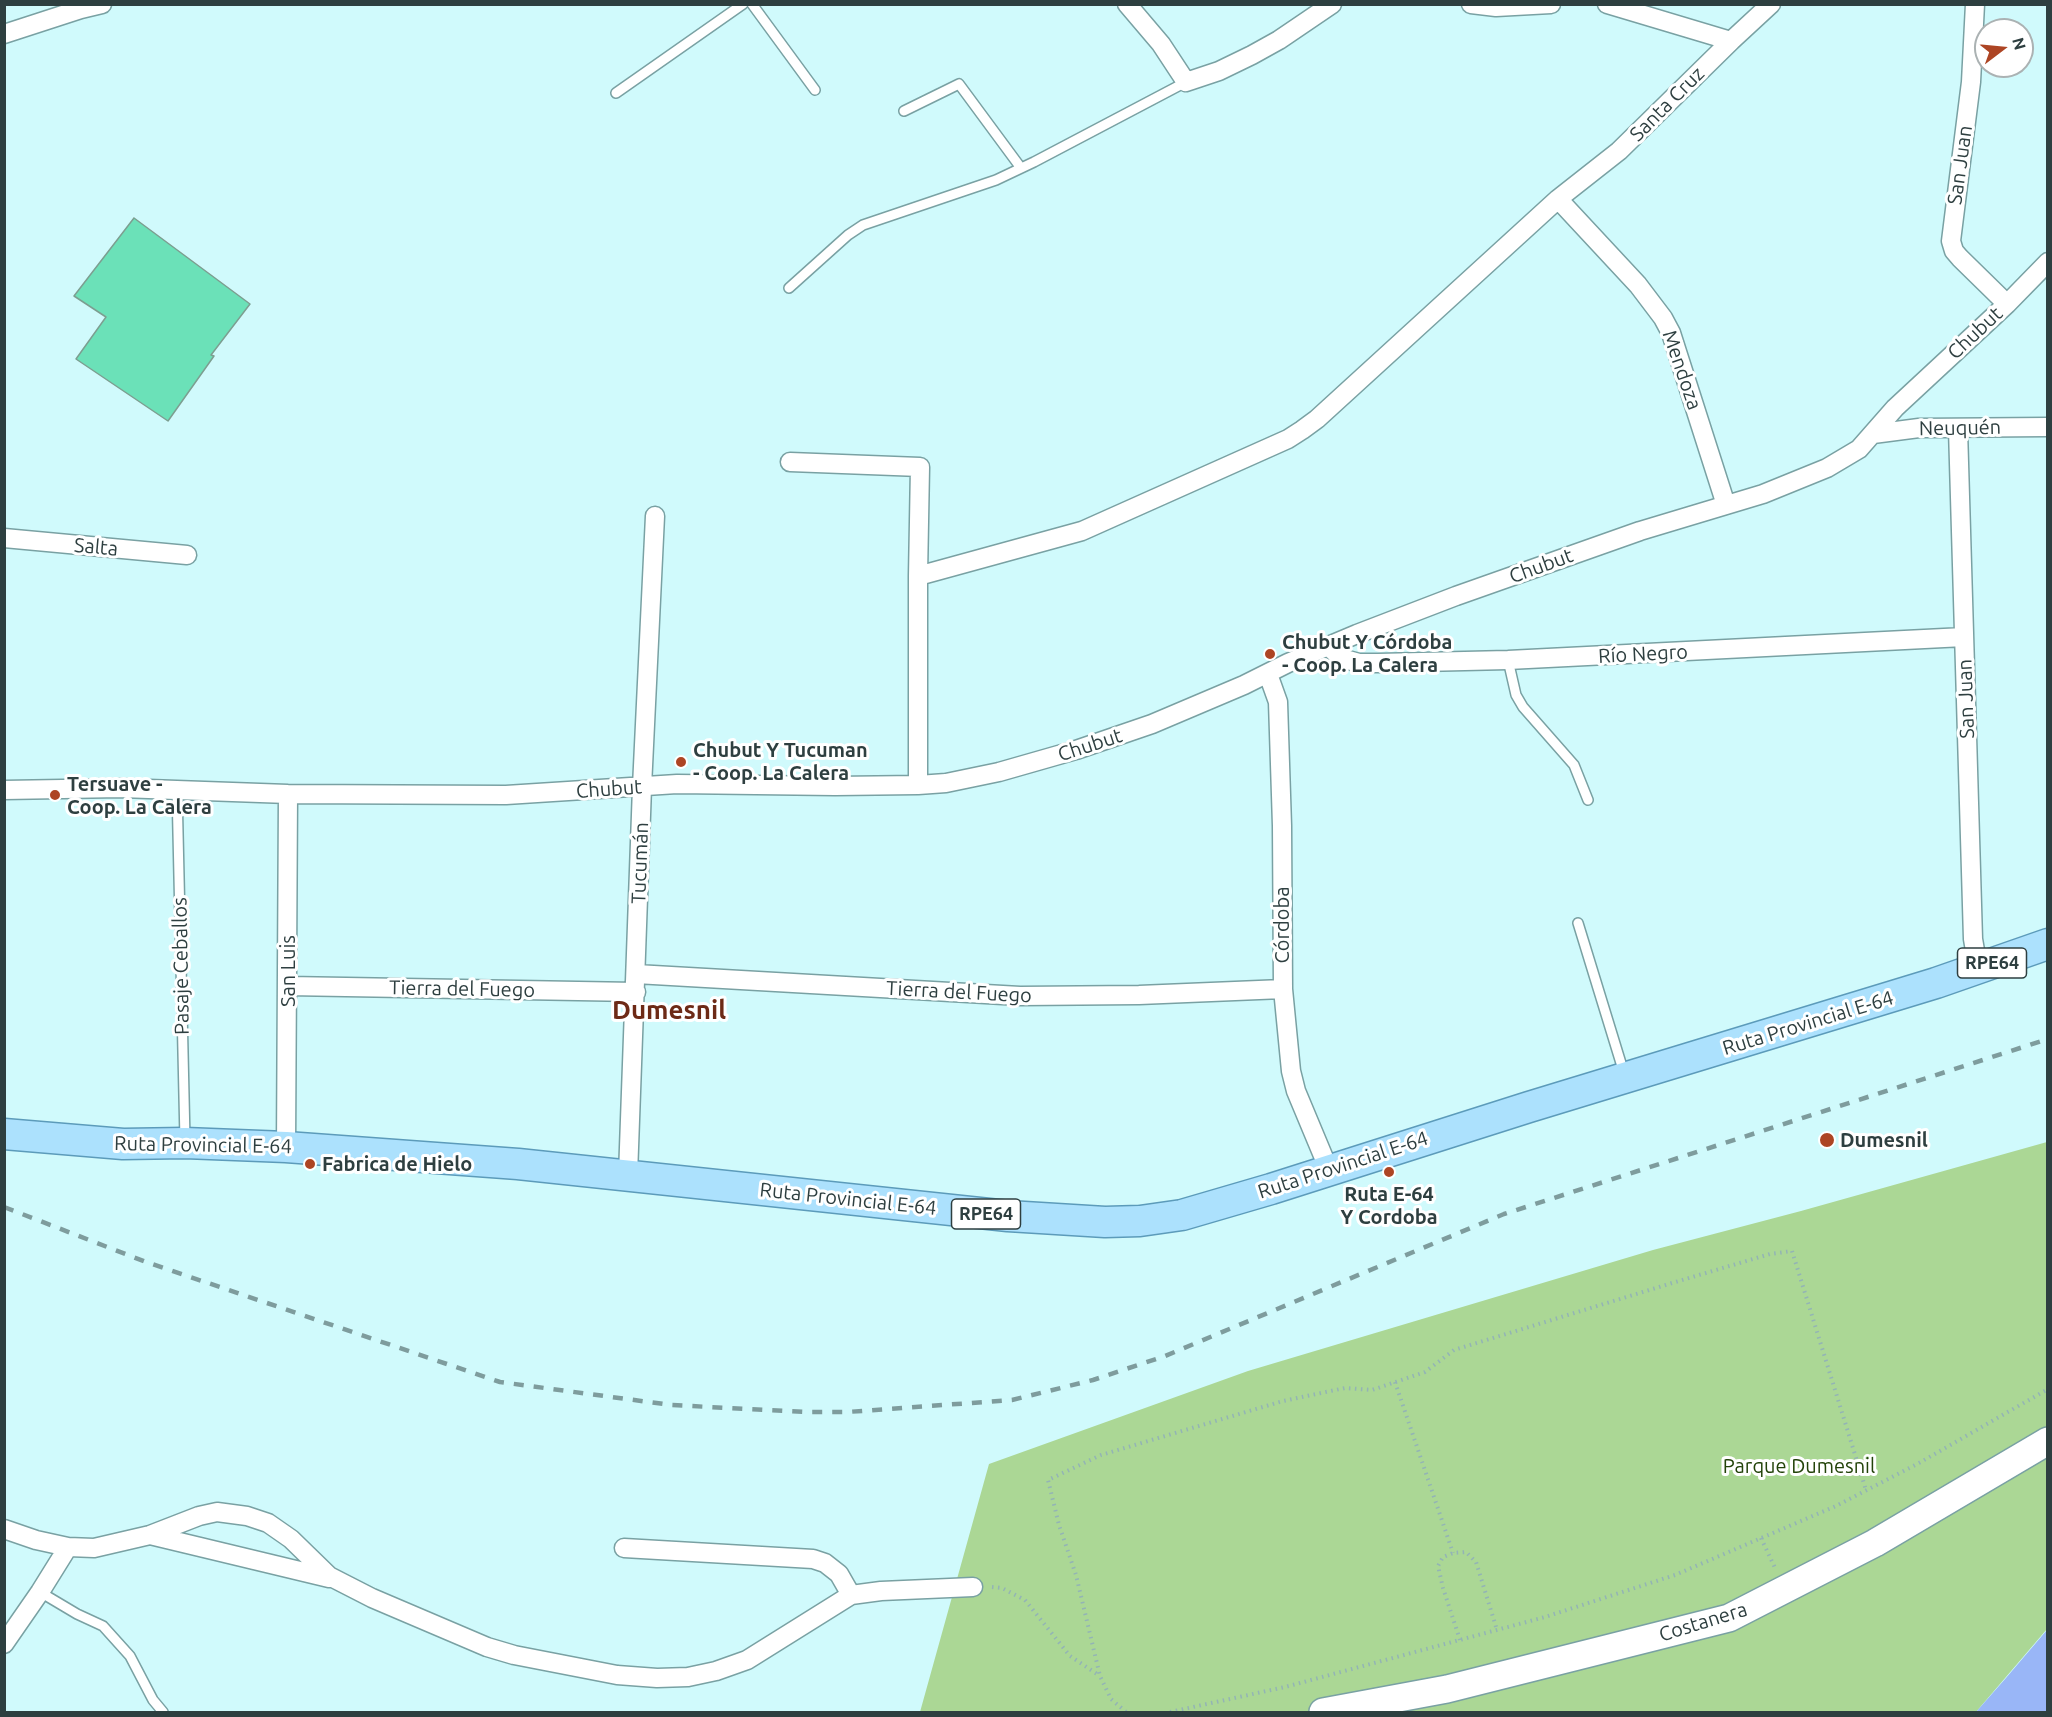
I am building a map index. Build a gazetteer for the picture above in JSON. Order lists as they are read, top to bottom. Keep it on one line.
{"streets":{"main road":["RPE64","Ruta Provincial E-64"],"street":["Santa Cruz","San Juan","Chubut","Mendoza","Neuquén","Salta","Río Negro","Tucumán","Córdoba","San Luis","Tierra del Fuego","Costanera"],"lane":["Pasaje Ceballos"]},"crossings":[["Santa Cruz","Mendoza"],["San Juan","Chubut"],["San Juan","Neuquén"],["San Juan","Río Negro"],["San Juan","Ruta Provincial E-64"],["Chubut","Mendoza"],["Chubut","Neuquén"],["Chubut","Río Negro"],["Chubut","Tucumán"],["Chubut","Córdoba"],["Chubut","Pasaje Ceballos"],["Chubut","San Luis"],["Tucumán","Tierra del Fuego"],["Tucumán","Ruta Provincial E-64"],["Córdoba","Tierra del Fuego"],["Córdoba","Ruta Provincial E-64"],["Pasaje Ceballos","Ruta Provincial E-64"],["San Luis","Tierra del Fuego"],["San Luis","Ruta Provincial E-64"]],"districts":["Dumesnil"],"parks":["Parque Dumesnil"],"places":["Chubut Y Córdoba - Coop. La Calera","Chubut Y Tucuman - Coop. La Calera","Tersuave - Coop. La Calera","Dumesnil","Fabrica de Hielo","Ruta E-64 Y Cordoba"],"north":"right"}
